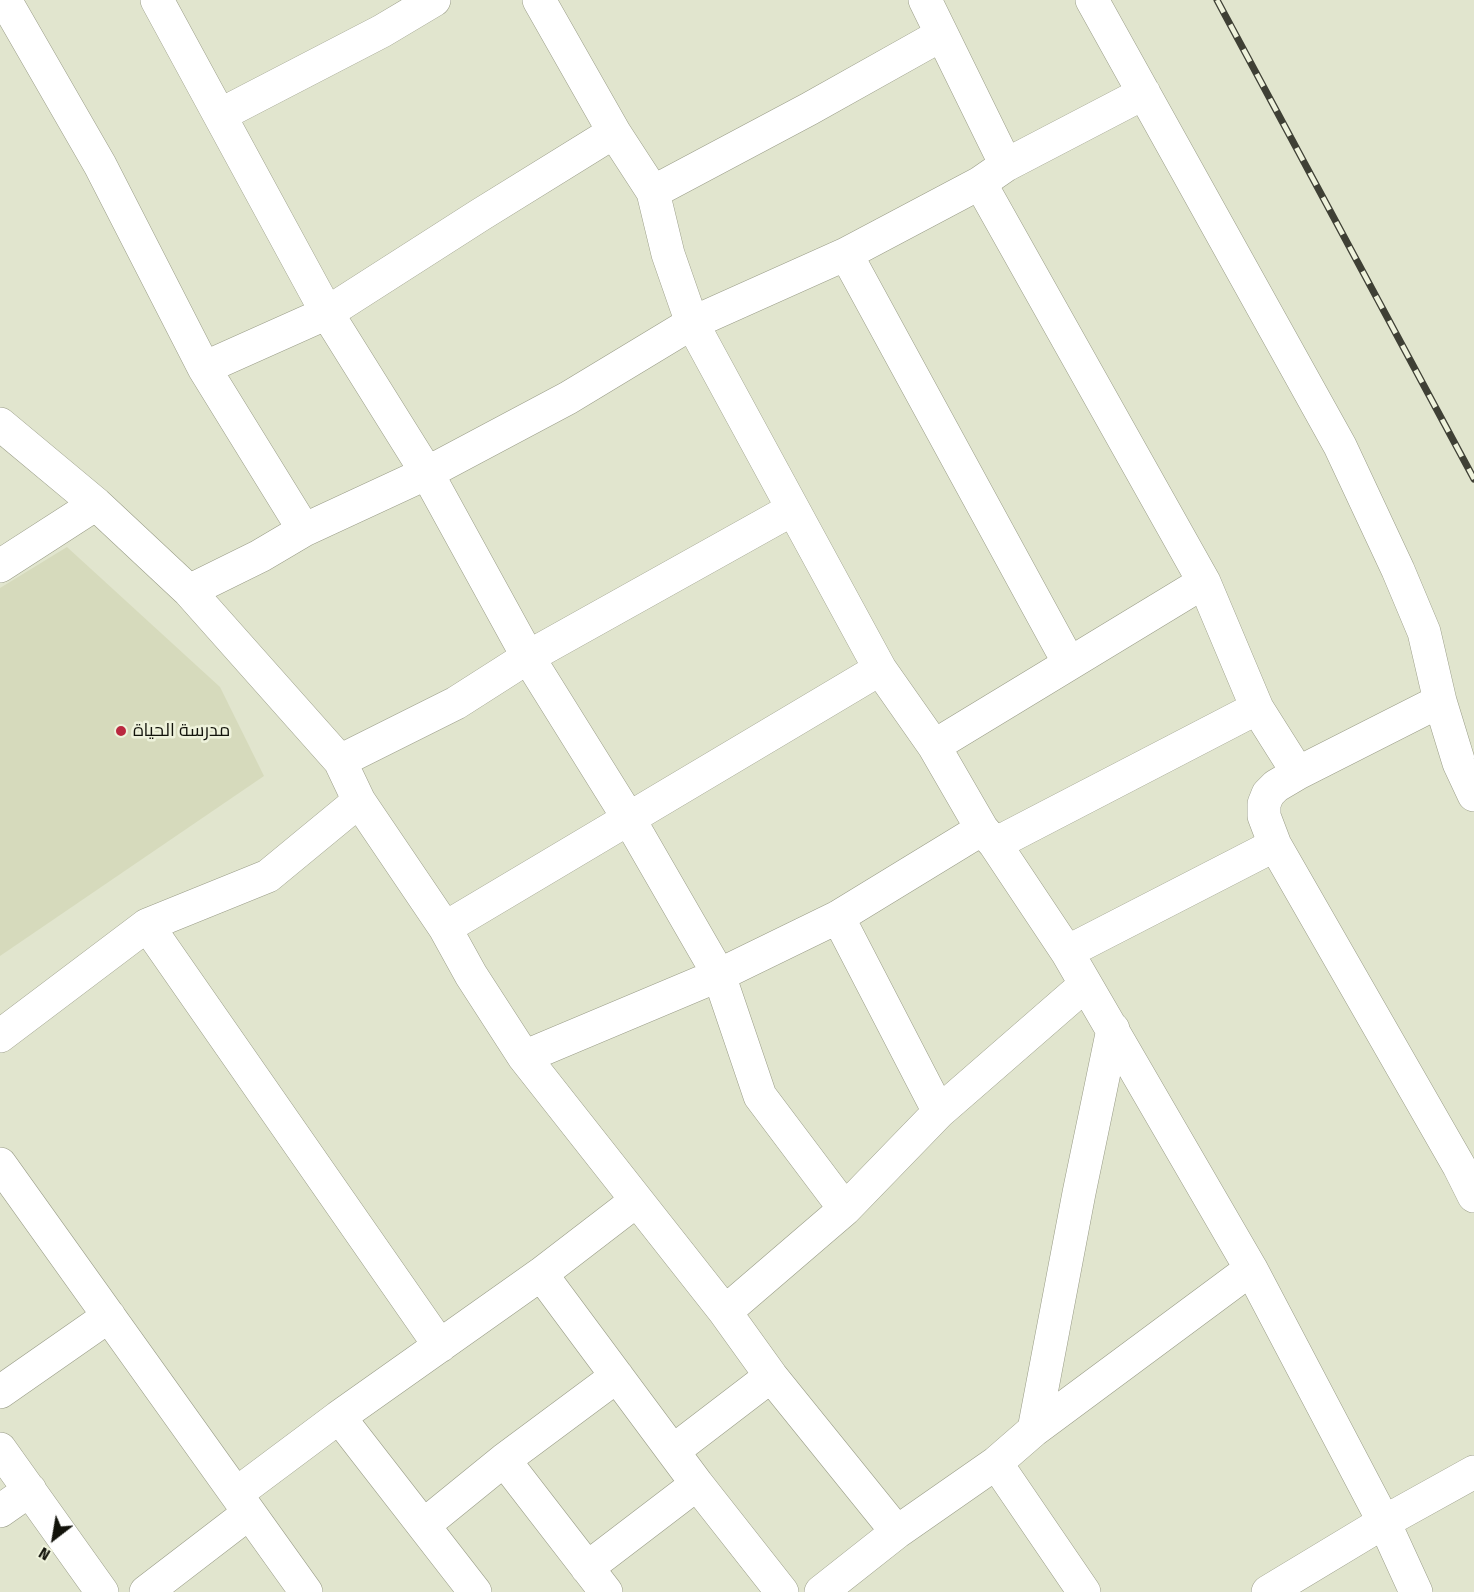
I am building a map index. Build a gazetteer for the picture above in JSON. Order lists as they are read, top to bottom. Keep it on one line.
{"places":["مدرسة الحياة"],"north":"bottom left"}
